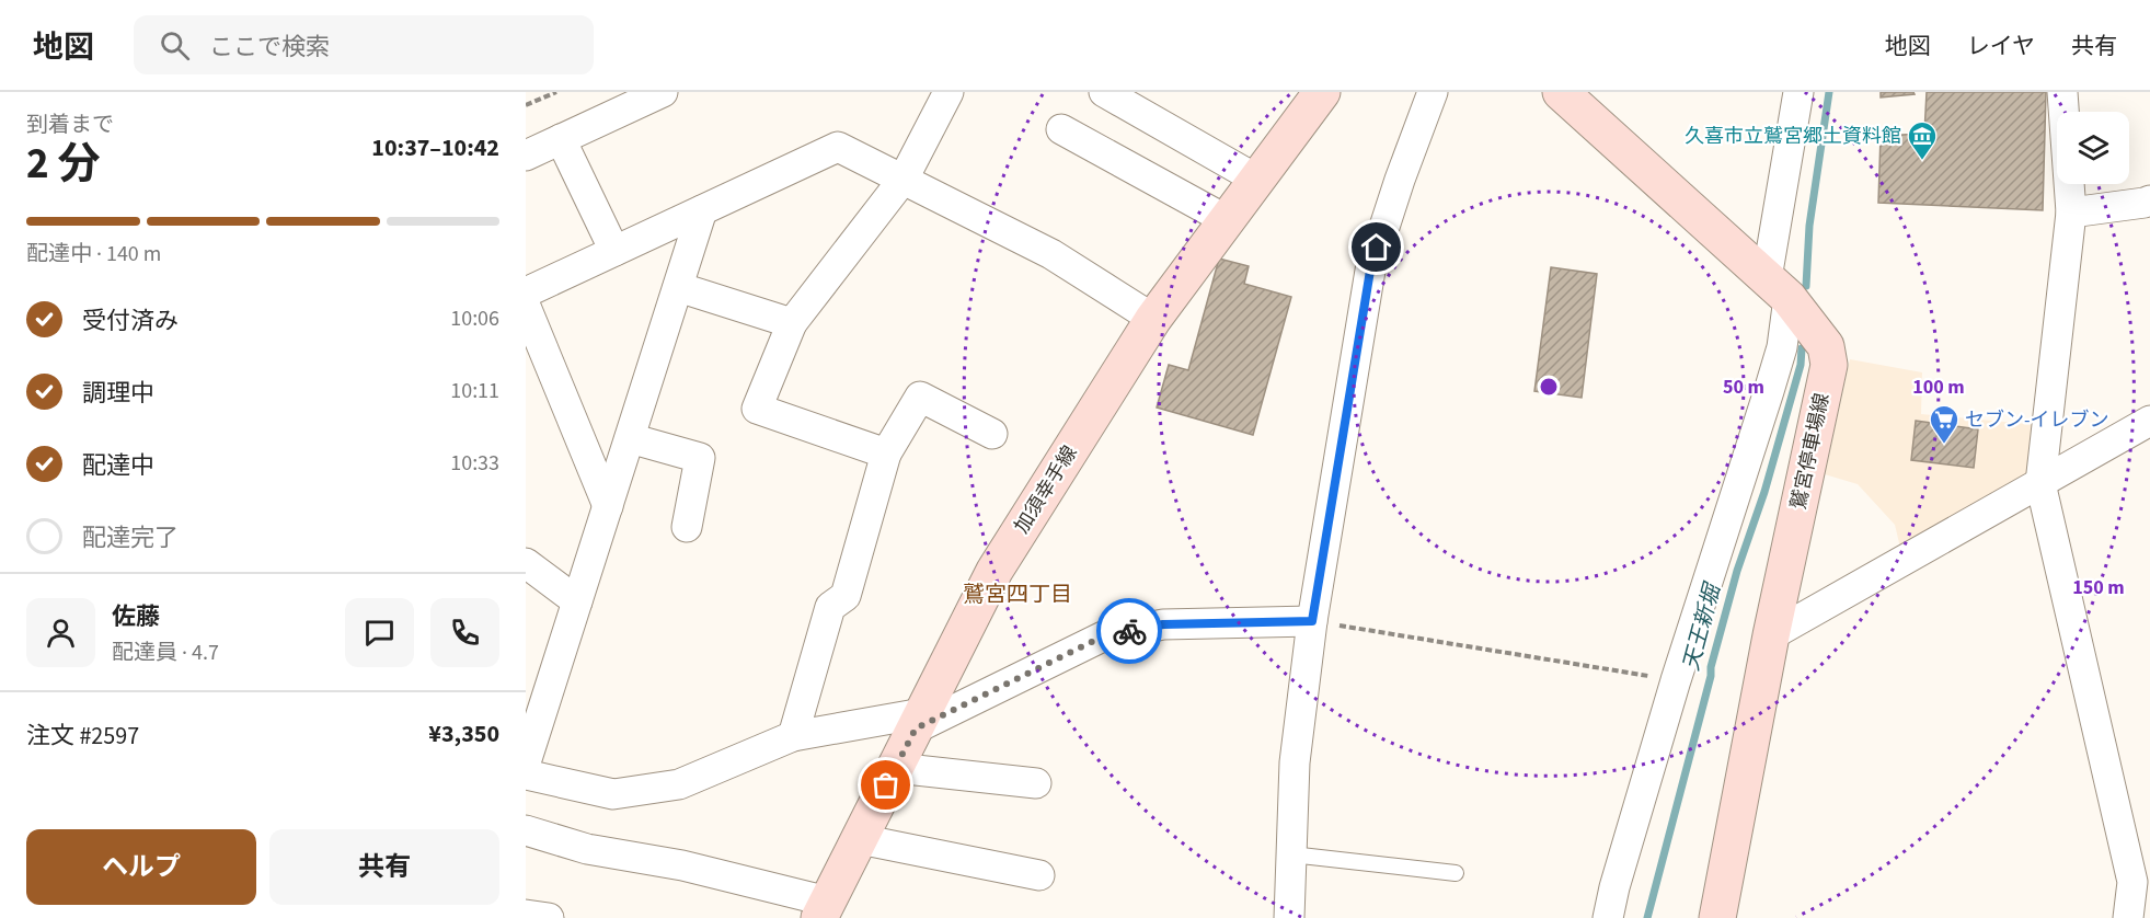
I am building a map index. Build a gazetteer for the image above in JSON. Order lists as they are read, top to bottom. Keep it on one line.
{"streets":{"main road":["鷲宮停車場線","加須幸手線"]},"districts":["鷲宮四丁目"],"water":["天王新堀"],"places":{"museum":["久喜市立鷲宮郷土資料館"],"supermarket":["セブン-イレブン"]},"page":{"header":"地図","search":"ここで検索","nav":["地図","レイヤ","共有"],"heading":["2 分","到着まで","10:37–10:42"],"panel":["佐藤","配達員 · 4.7","注文 #2597","¥3,350"],"bar":"配達中 · 140 m","list":[["受付済み","10:06"],["調理中","10:11"],["配達中","10:33"],"配達完了"],"buttons":["ヘルプ","共有"]},"rings":["50 m","100 m","150 m"]}
